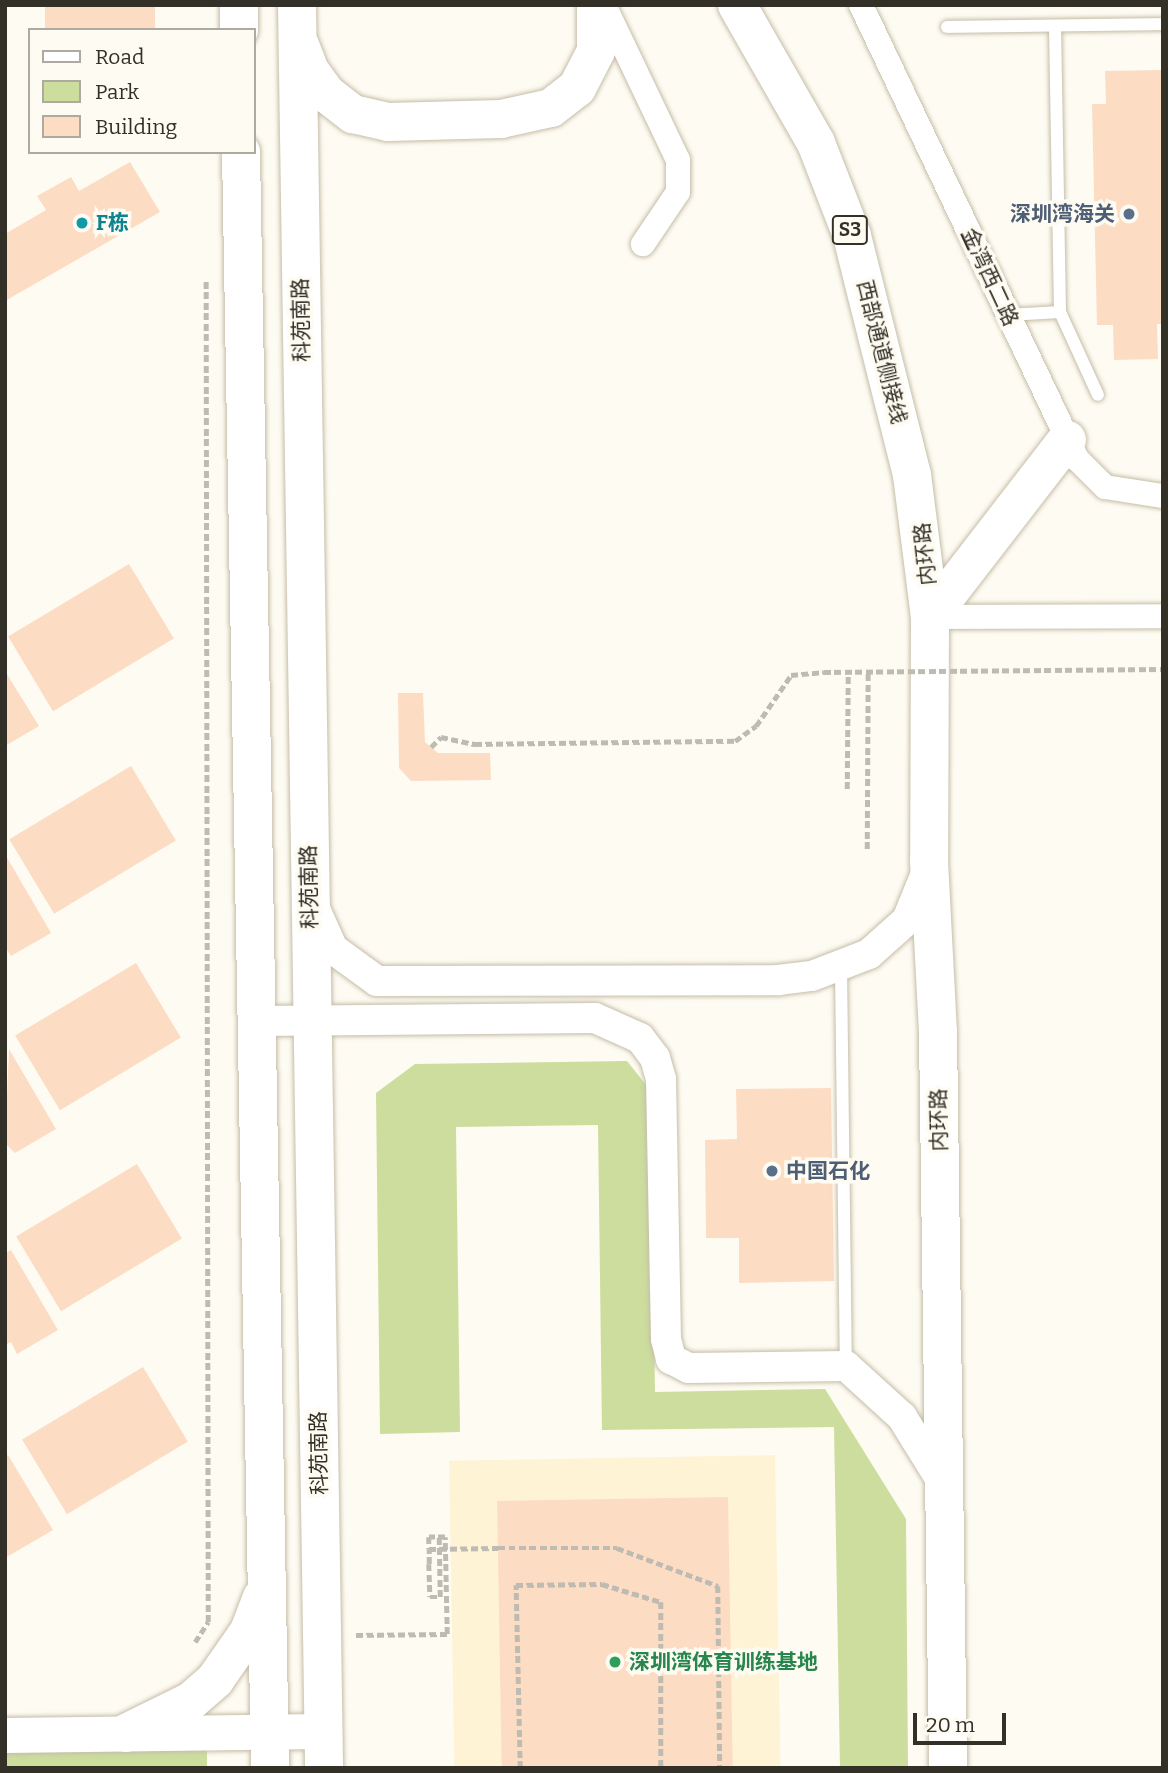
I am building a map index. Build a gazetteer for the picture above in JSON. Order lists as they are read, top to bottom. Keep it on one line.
{"streets":{"main road":["S3","科苑南路","西部通道侧接线","内环路"],"street":["金湾西二路"]},"crossings":[["西部通道侧接线","内环路"]],"places":["深圳湾海关","F栋","中国石化","深圳湾体育训练基地"],"legend":["Road","Park","Building"],"scale_bar":"20 m"}
